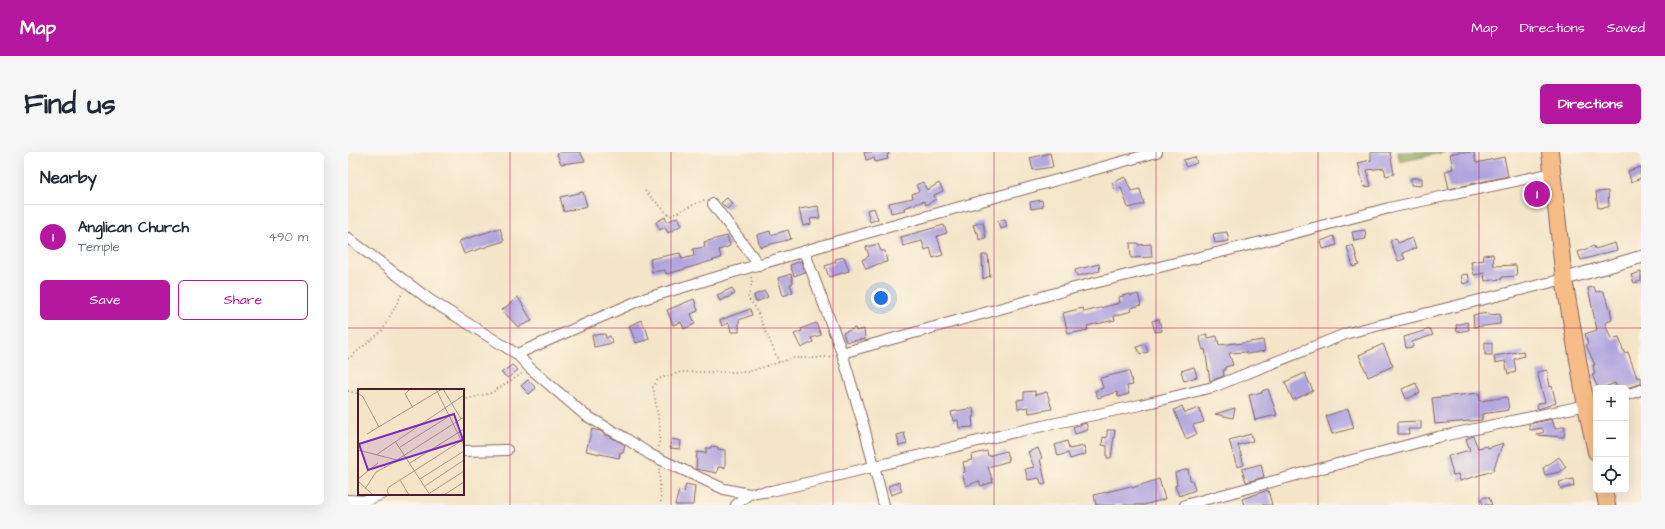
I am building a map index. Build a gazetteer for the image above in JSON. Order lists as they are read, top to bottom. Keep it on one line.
{"page":{"header":"Map","nav":["Map","Directions","Saved"],"buttons":["Directions",["Save","Share"]],"title":"Find us","heading":"Nearby","pins":"1","list":[{"mark":"1","name":"Anglican Church","note":"Temple","value":"490 m"}],"map_buttons":["+","−"]}}
